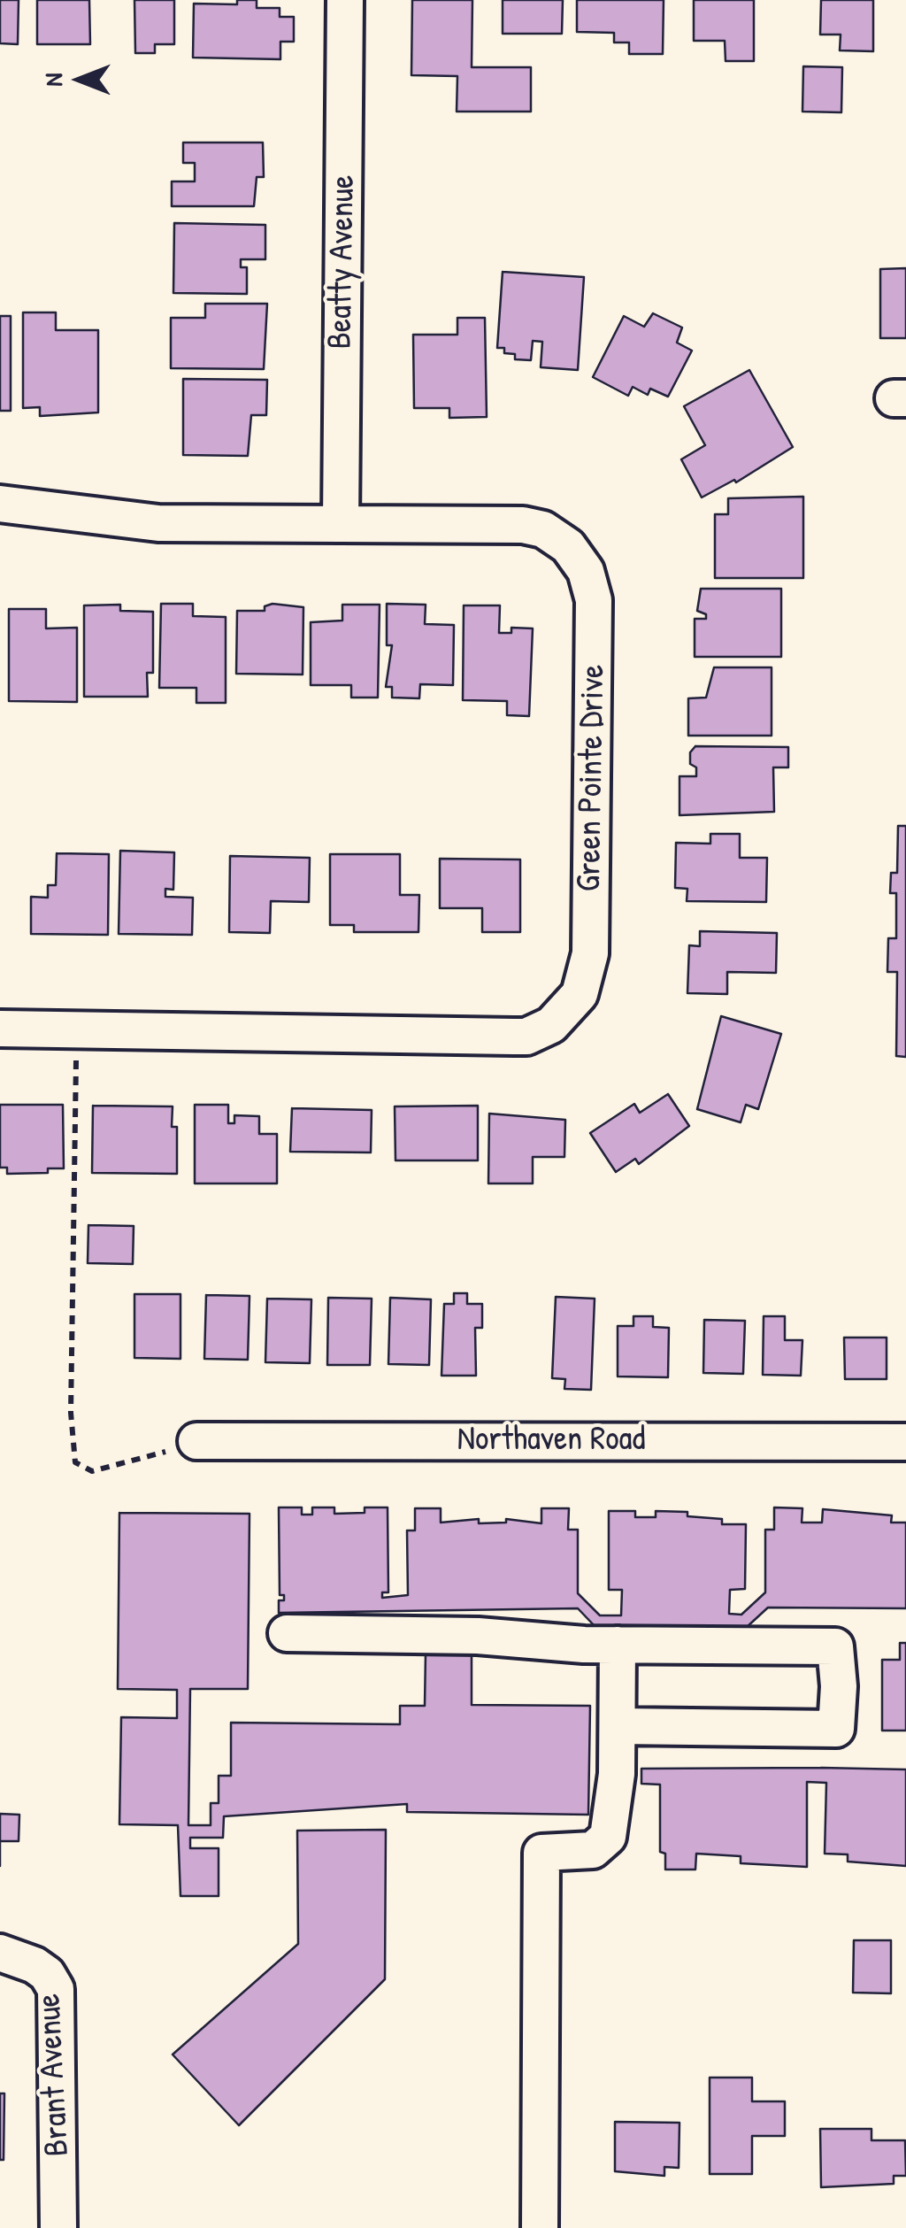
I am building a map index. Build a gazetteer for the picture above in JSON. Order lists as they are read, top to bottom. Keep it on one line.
{"streets":{"street":["Beatty Avenue","Green Pointe Drive","Northaven Road","Brant Avenue"]},"crossings":[["Beatty Avenue","Green Pointe Drive"]],"north":"left"}
